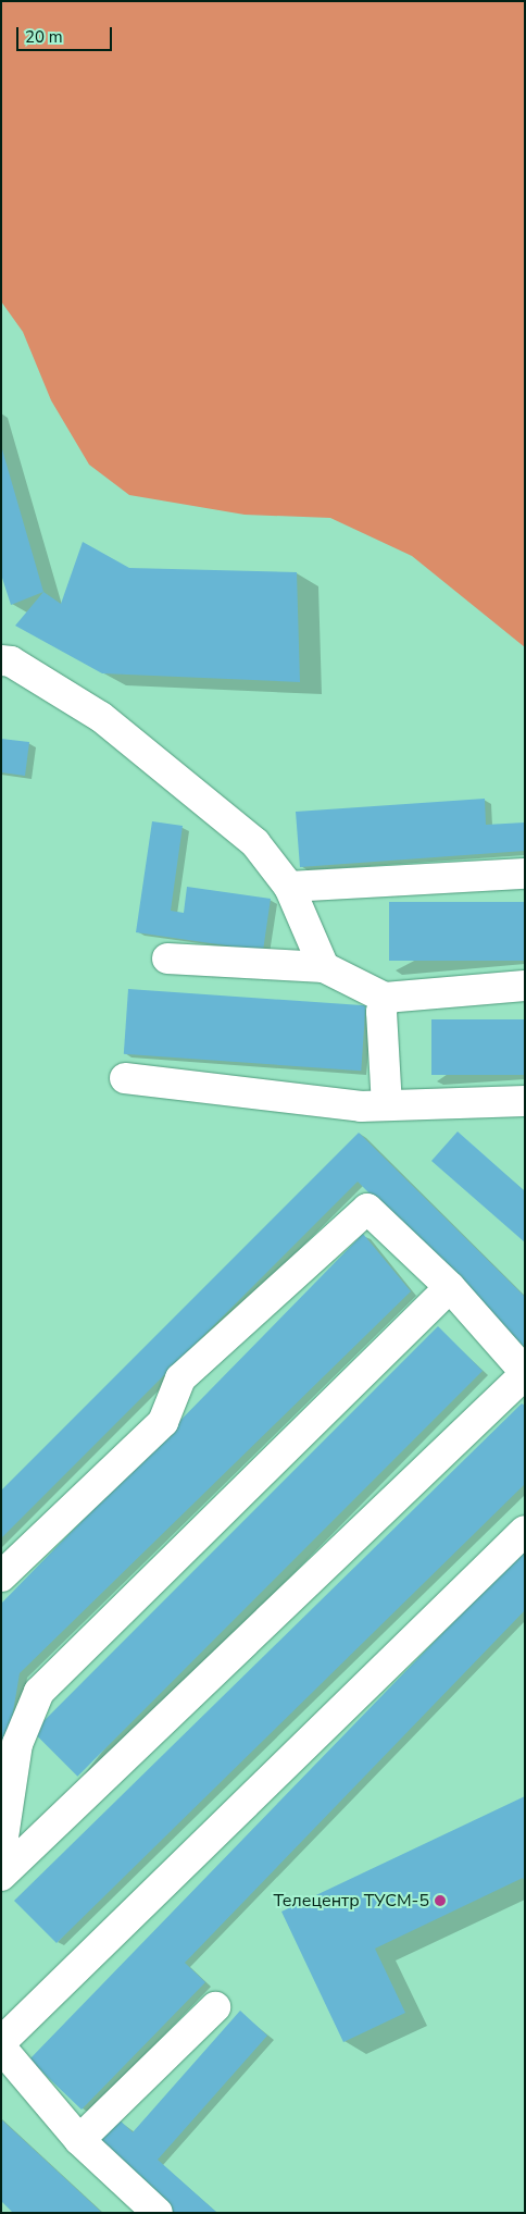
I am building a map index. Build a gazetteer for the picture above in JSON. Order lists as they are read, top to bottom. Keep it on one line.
{"places":["Телецентр ТУСМ-5"],"scale_bar":"20 m"}
